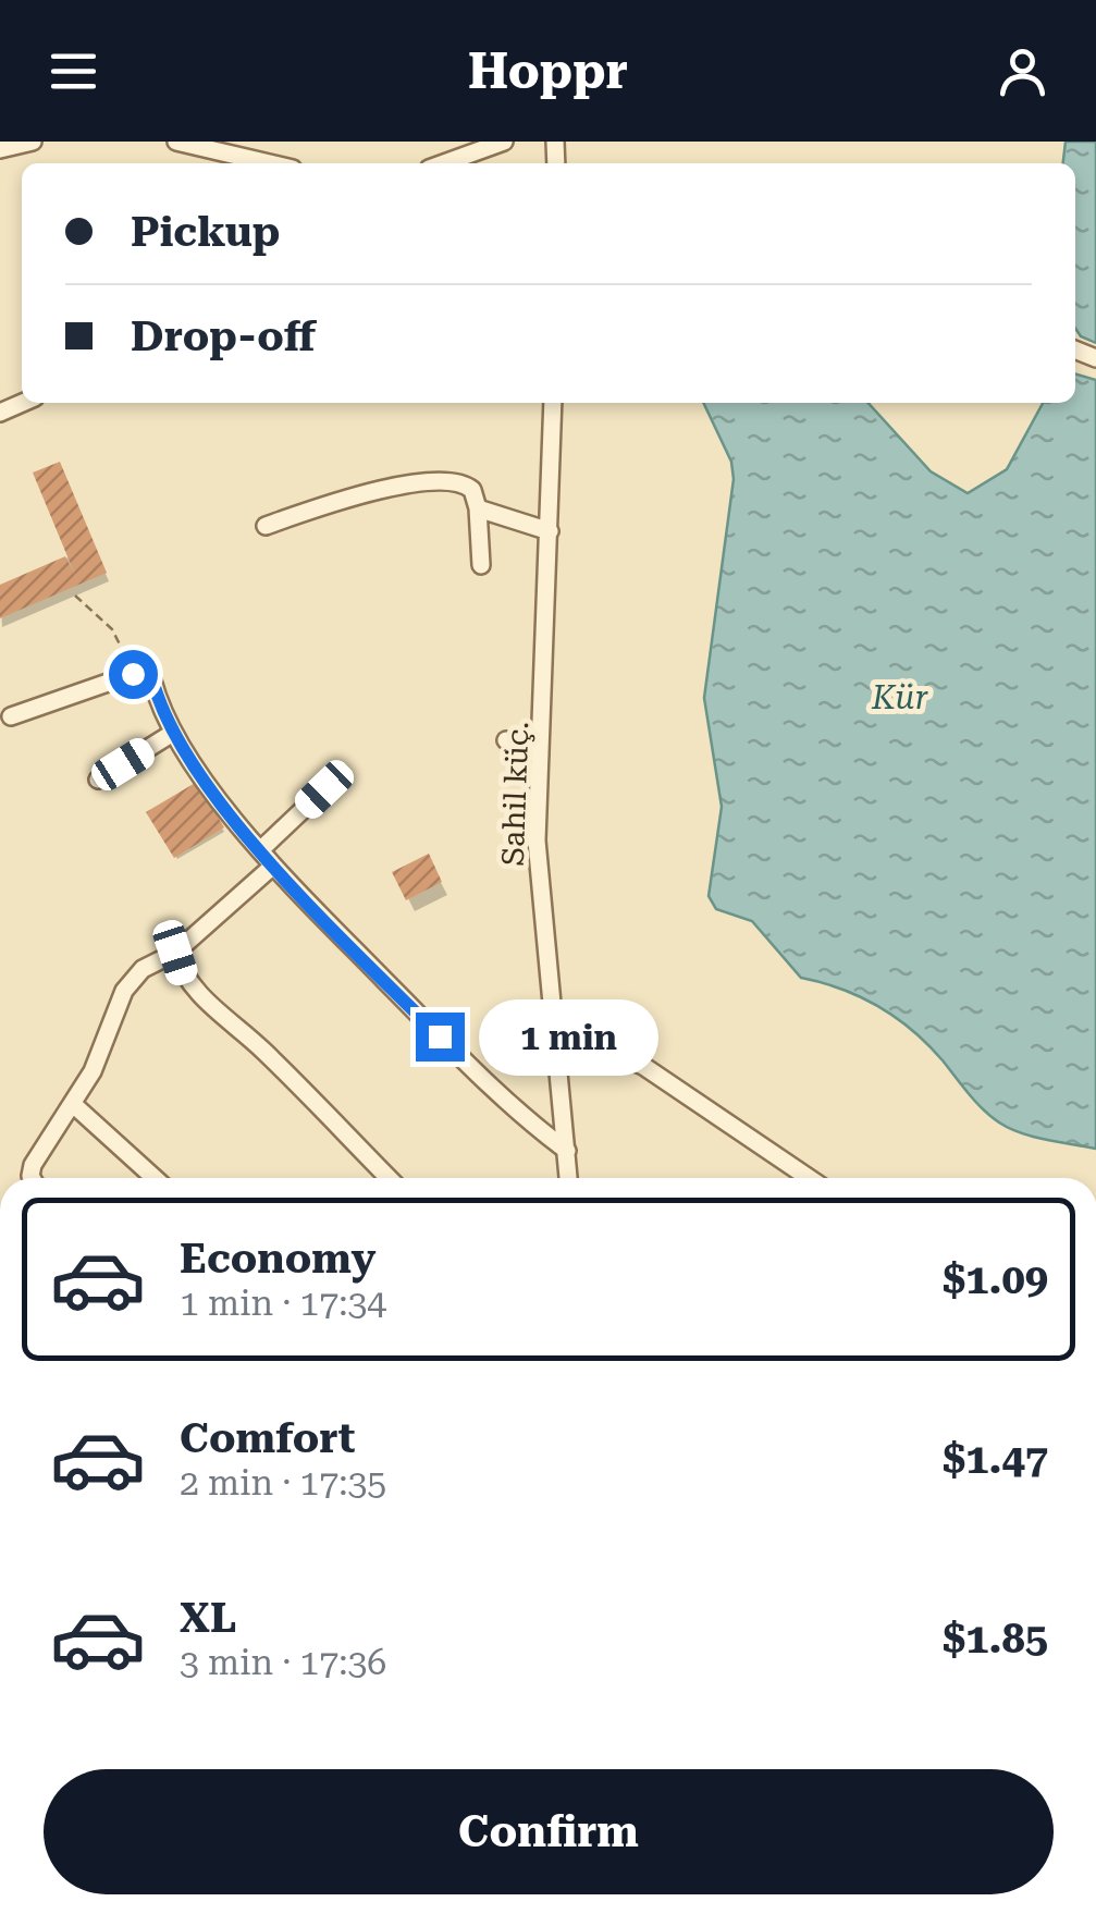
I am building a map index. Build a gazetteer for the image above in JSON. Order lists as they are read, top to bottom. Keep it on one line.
{"streets":{"street":["Sahil küç."]},"water":["Kür"],"page":{"header":"Hoppr","banner":["Pickup","Drop-off"],"bubble":"1 min","list":[{"name":"Economy","note":"1 min · 17:34","value":"$1.09"},{"name":"Comfort","note":"2 min · 17:35","value":"$1.47"},{"name":"XL","note":"3 min · 17:36","value":"$1.85"}],"buttons":"Confirm"}}
